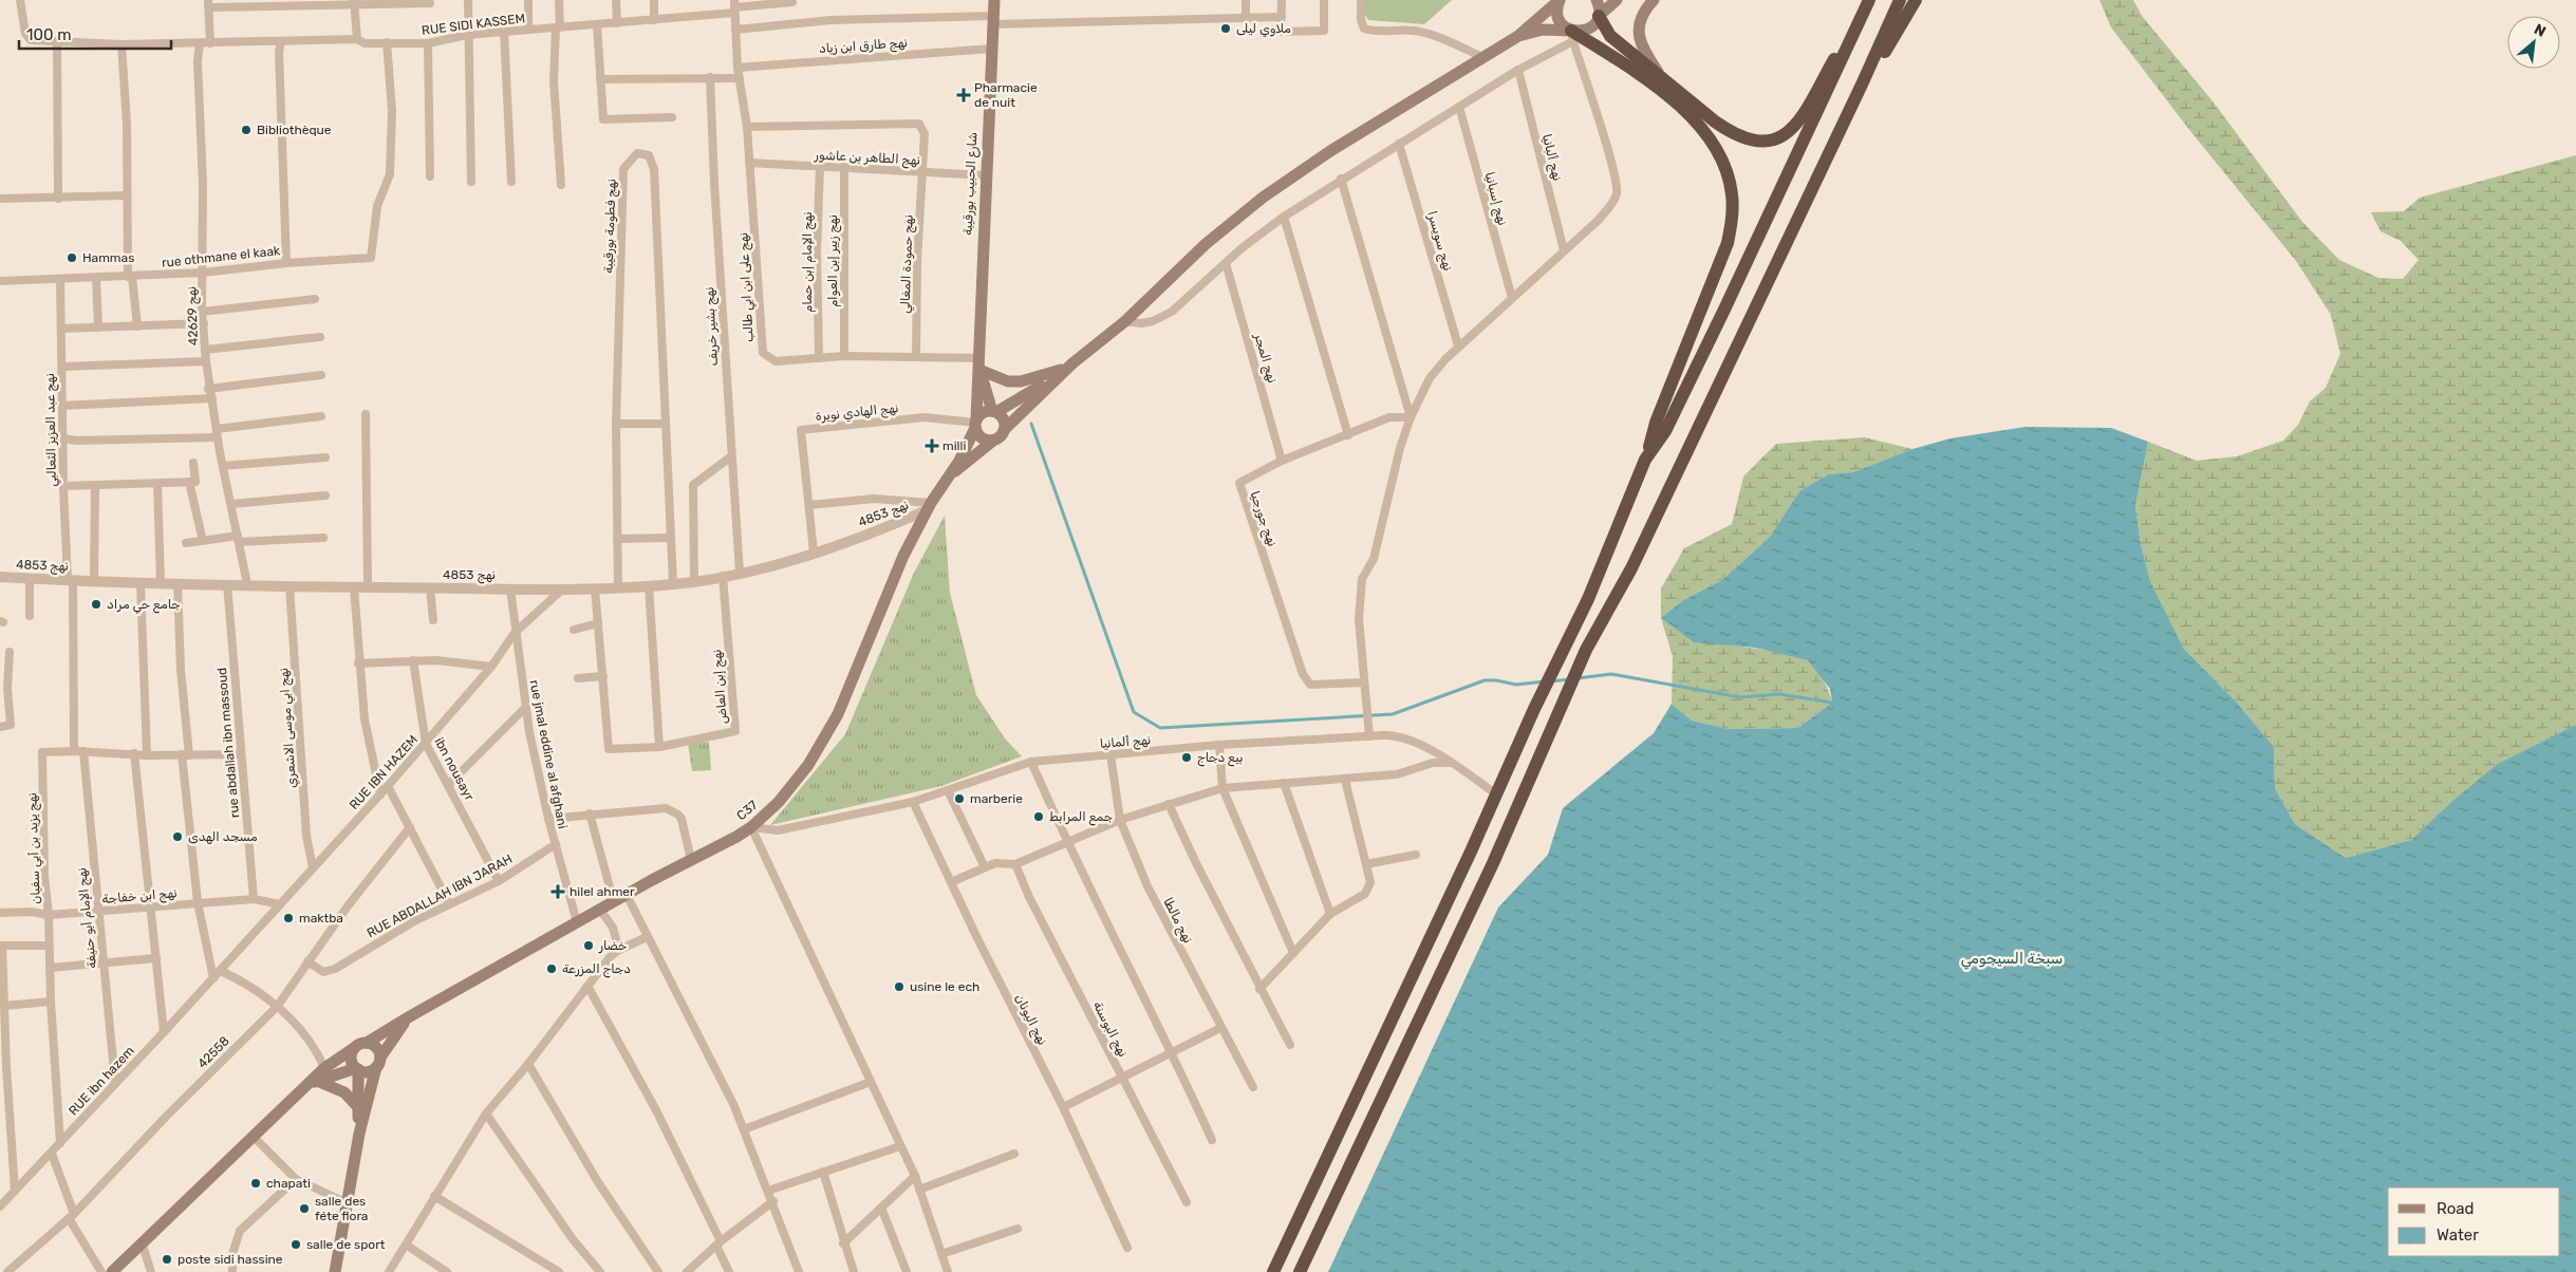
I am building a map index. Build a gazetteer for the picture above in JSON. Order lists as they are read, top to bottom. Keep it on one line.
{"streets":{"main road":["شارع الحبيب بورقيبة","C37"],"street":["RUE SIDI KASSEM","نهج طارق ابن زياد","نهج الطاهر بن عاشور","نهج ألبانيا","نهج إسبانيا","نهج فطومة بورقيبة","نهج سويسرا","rue othmane el kaak","نهج زبير إبن العوام","نهج الإمام إبن حمام","نهج حمودة المغالي","نهج على ابن ابي طالب","نهج 42629","نهج بشير خريف","نهج المجر","نهج الهادي نويرة","نهج عبد العزيز الثعالبي","نهج 4853","نهج جورجيا","نهج إبن العاض","نهج ابي موسى الاشعري","نهج ألمانيا","rue abdallah ibn massoud","rue jmal eddine al afghani","ibn nousayr","RUE IBN HAZEM","نهج يزيد بن أبي سفيان","نهج ابن خفاجة","RUE ABDALLAH IBN JARAH","نهج الإمام أبو حنيفة","نهج مالطا","نهج اليونان","نهج البوسنة","42558","RUE ibn hazem"]},"crossings":[["RUE SIDI KASSEM","rue othmane el kaak"],["RUE SIDI KASSEM","نهج على ابن ابي طالب"],["RUE SIDI KASSEM","نهج 42629"],["نهج طارق ابن زياد","شارع الحبيب بورقيبة"],["نهج طارق ابن زياد","نهج على ابن ابي طالب"],["نهج الطاهر بن عاشور","شارع الحبيب بورقيبة"],["نهج الطاهر بن عاشور","نهج زبير إبن العوام"],["نهج الطاهر بن عاشور","نهج الإمام إبن حمام"],["نهج الطاهر بن عاشور","نهج حمودة المغالي"],["نهج الطاهر بن عاشور","نهج على ابن ابي طالب"],["شارع الحبيب بورقيبة","نهج على ابن ابي طالب"],["شارع الحبيب بورقيبة","نهج الهادي نويرة"],["نهج فطومة بورقيبة","نهج 4853"],["rue othmane el kaak","نهج 42629"],["rue othmane el kaak","نهج عبد العزيز الثعالبي"],["نهج زبير إبن العوام","نهج على ابن ابي طالب"],["نهج الإمام إبن حمام","نهج على ابن ابي طالب"],["نهج حمودة المغالي","نهج على ابن ابي طالب"],["نهج 42629","نهج 4853"],["نهج بشير خريف","نهج 4853"],["نهج المجر","نهج جورجيا"],["نهج الهادي نويرة","نهج 4853"],["نهج عبد العزيز الثعالبي","نهج 4853"],["نهج 4853","نهج إبن العاض"],["نهج 4853","نهج ابي موسى الاشعري"],["نهج 4853","rue abdallah ibn massoud"],["نهج 4853","rue jmal eddine al afghani"],["نهج 4853","RUE IBN HAZEM"],["نهج 4853","C37"],["نهج ابي موسى الاشعري","RUE IBN HAZEM"],["نهج ألمانيا","C37"],["نهج ألمانيا","نهج مالطا"],["نهج ألمانيا","نهج اليونان"],["rue abdallah ibn massoud","نهج يزيد بن أبي سفيان"],["rue abdallah ibn massoud","نهج ابن خفاجة"],["rue jmal eddine al afghani","RUE IBN HAZEM"],["rue jmal eddine al afghani","C37"],["rue jmal eddine al afghani","RUE ABDALLAH IBN JARAH"],["ibn nousayr","RUE IBN HAZEM"],["ibn nousayr","RUE ABDALLAH IBN JARAH"],["RUE IBN HAZEM","نهج ابن خفاجة"],["RUE IBN HAZEM","RUE ibn hazem"],["نهج يزيد بن أبي سفيان","نهج ابن خفاجة"],["نهج يزيد بن أبي سفيان","نهج الإمام أبو حنيفة"],["نهج يزيد بن أبي سفيان","RUE ibn hazem"],["نهج ابن خفاجة","نهج الإمام أبو حنيفة"],["RUE ABDALLAH IBN JARAH","42558"],["نهج الإمام أبو حنيفة","RUE ibn hazem"]],"water":["سبخة السيجومي"],"places":{"other":["ملاوي ليلى","Bibliothèque","Hammas","جامع حي مراد","بيع دجاج","marberie","جمع المرابط","مسجد الهدى","maktba","خضار","دجاج المزرعة","usine le ech","chapati","salle des féte flora","salle de sport","poste sidi hassine"],"health":["Pharmacie de nuit","milli","hilel ahmer"]},"legend":["Road","Water"],"scale_bar":"100 m","north":"top right"}
